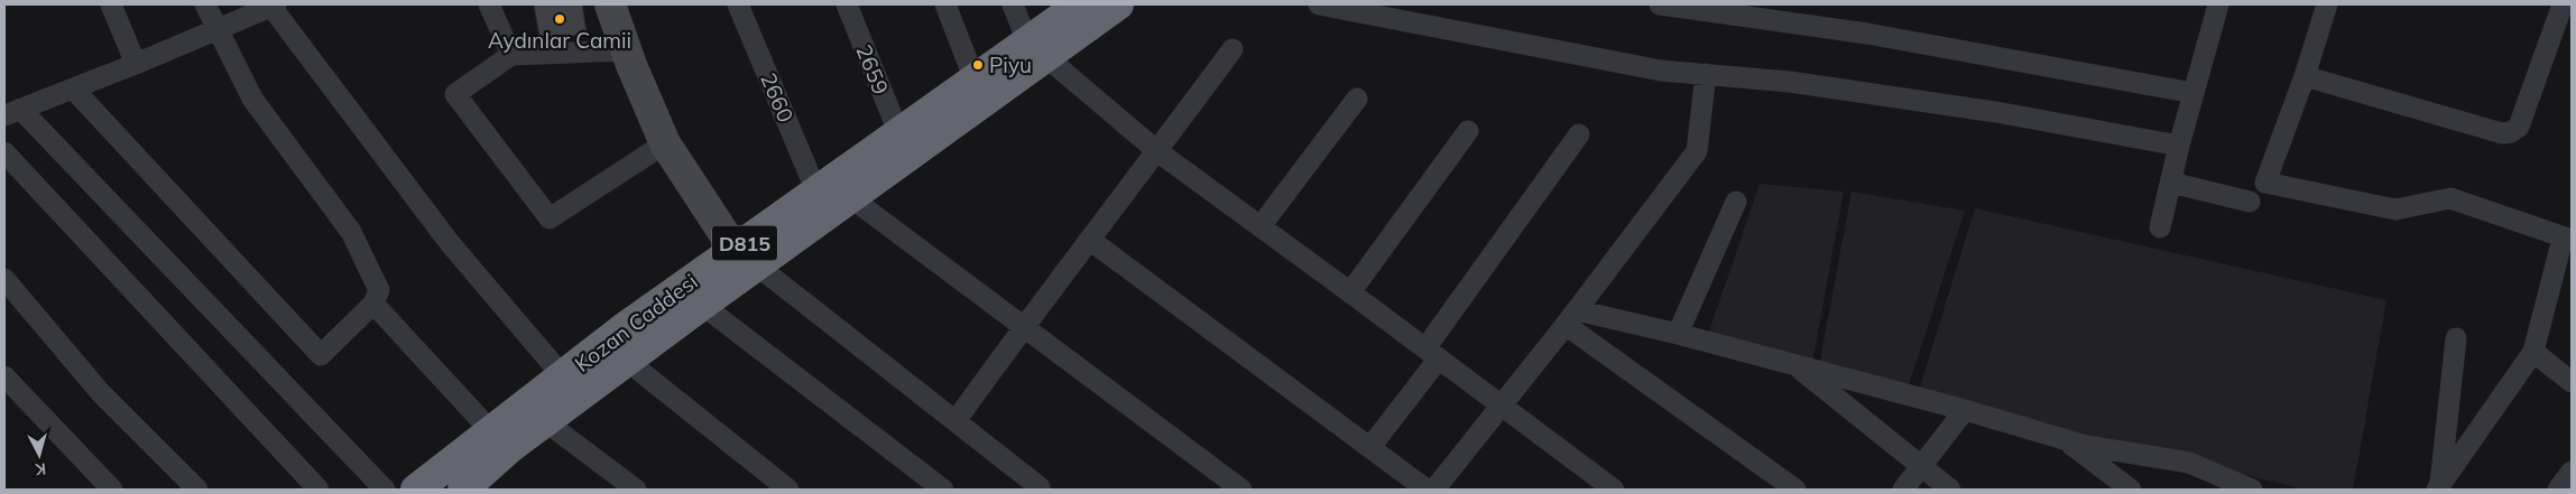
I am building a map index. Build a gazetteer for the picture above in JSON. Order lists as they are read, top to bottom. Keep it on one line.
{"streets":{"highway":["D815","Kozan Caddesi"],"street":["2659","2660"]},"crossings":[["2659","Kozan Caddesi"],["2660","Kozan Caddesi"]],"places":["Aydınlar Camii","Piyu"],"north":"bottom"}
